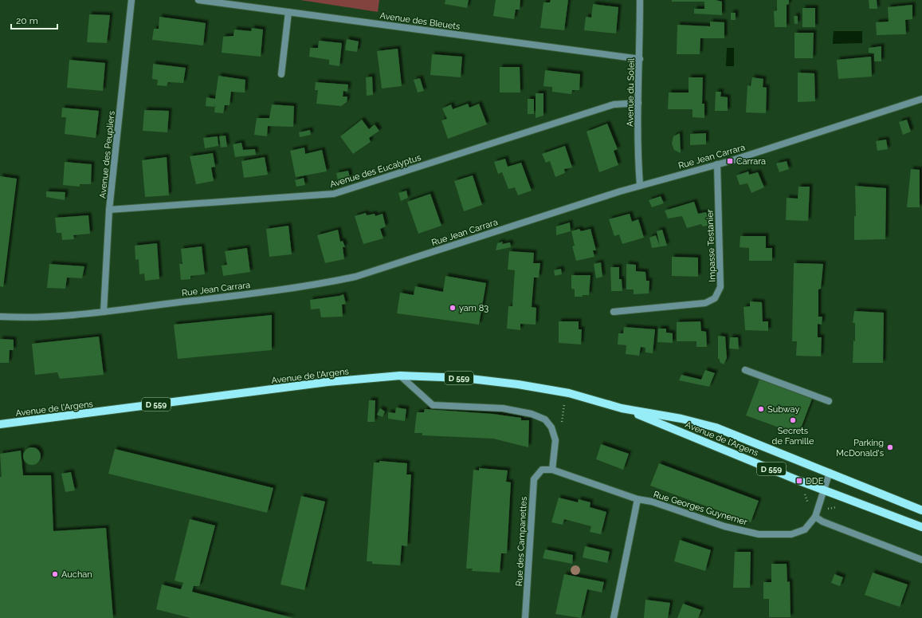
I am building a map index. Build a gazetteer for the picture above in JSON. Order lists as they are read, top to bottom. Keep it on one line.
{"streets":{"main road":["Avenue de l'Argens","D 559"],"street":["Avenue des Bleuets","Avenue du Soleil","Avenue des Peupliers","Rue Jean Carrara","Avenue des Eucalyptus","Impasse Testanier","Rue Georges Guynemer","Rue des Campanettes"]},"crossings":[["Avenue des Bleuets","Avenue du Soleil"],["Avenue du Soleil","Rue Jean Carrara"],["Avenue du Soleil","Avenue des Eucalyptus"],["Avenue des Peupliers","Rue Jean Carrara"],["Avenue des Peupliers","Avenue des Eucalyptus"],["Rue Jean Carrara","Impasse Testanier"],["Avenue de l'Argens","Rue Georges Guynemer"],["Rue Georges Guynemer","Rue des Campanettes"]],"places":{"transit":["Carrara","DDE"],"other":["yam 83","Subway","Secrets de Famille","Parking McDonald's","Auchan"]},"scale_bar":"20 m"}
